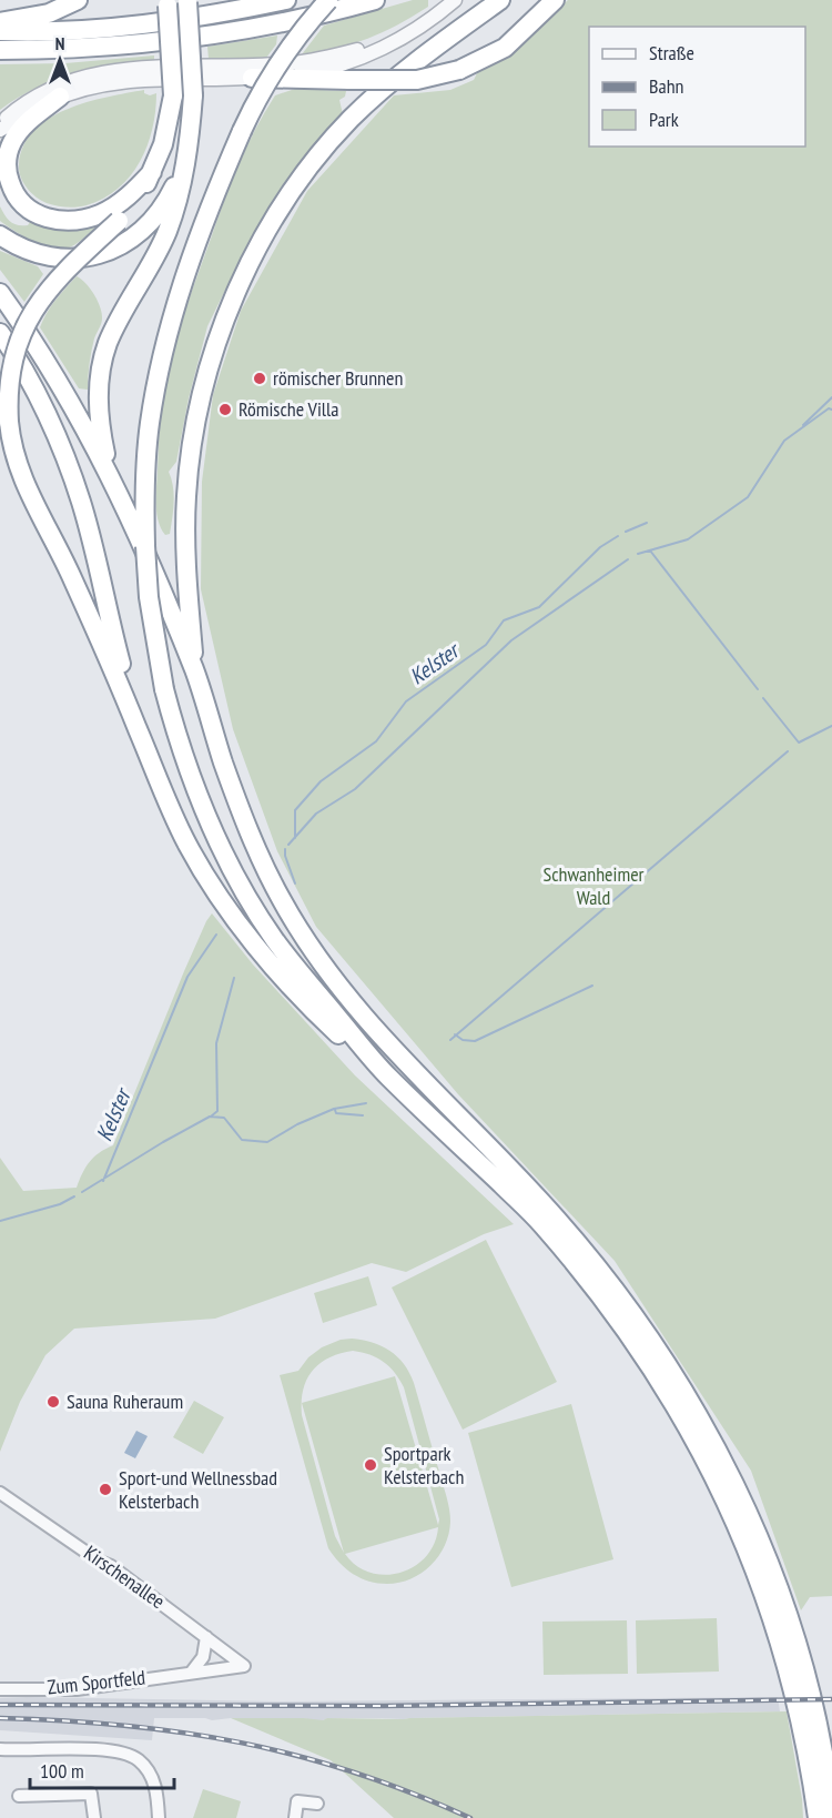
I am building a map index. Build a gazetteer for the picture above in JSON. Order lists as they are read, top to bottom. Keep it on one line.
{"streets":{"street":["Kirschenallee","Zum Sportfeld"]},"crossings":[["Kirschenallee","Zum Sportfeld"]],"water":["Kelster"],"parks":["Schwanheimer Wald"],"places":["römischer Brunnen","Römische Villa","Sauna Ruheraum","Sportpark Kelsterbach","Sport-und Wellnessbad Kelsterbach"],"legend":["Straße","Bahn","Park"],"scale_bar":"100 m","north":"top"}
